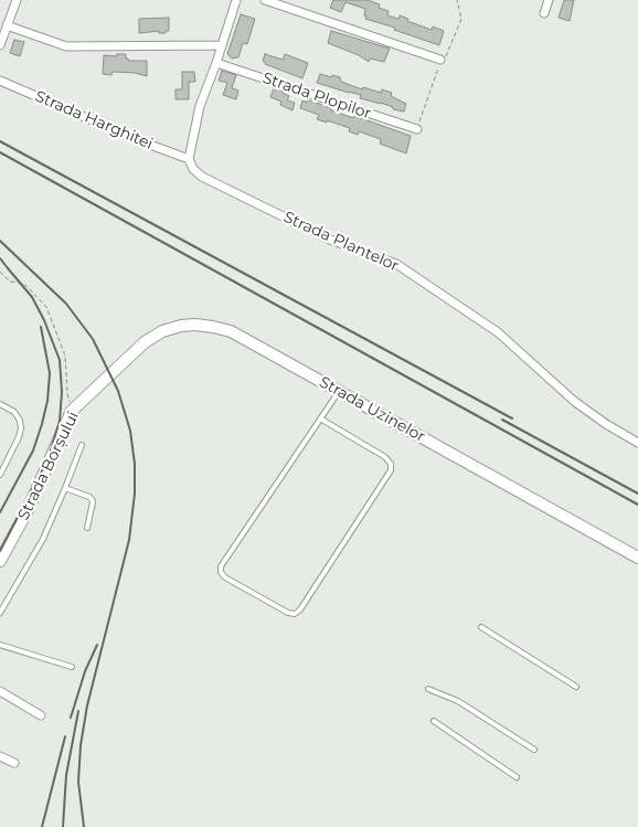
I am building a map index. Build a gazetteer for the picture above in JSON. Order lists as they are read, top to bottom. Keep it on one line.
{"streets":{"street":["Strada Plopilor","Strada Harghitei","Strada Plantelor","Strada Uzinelor","Strada Borșului"]},"crossings":[["Strada Harghitei","Strada Plantelor"],["Strada Uzinelor","Strada Borșului"]]}
